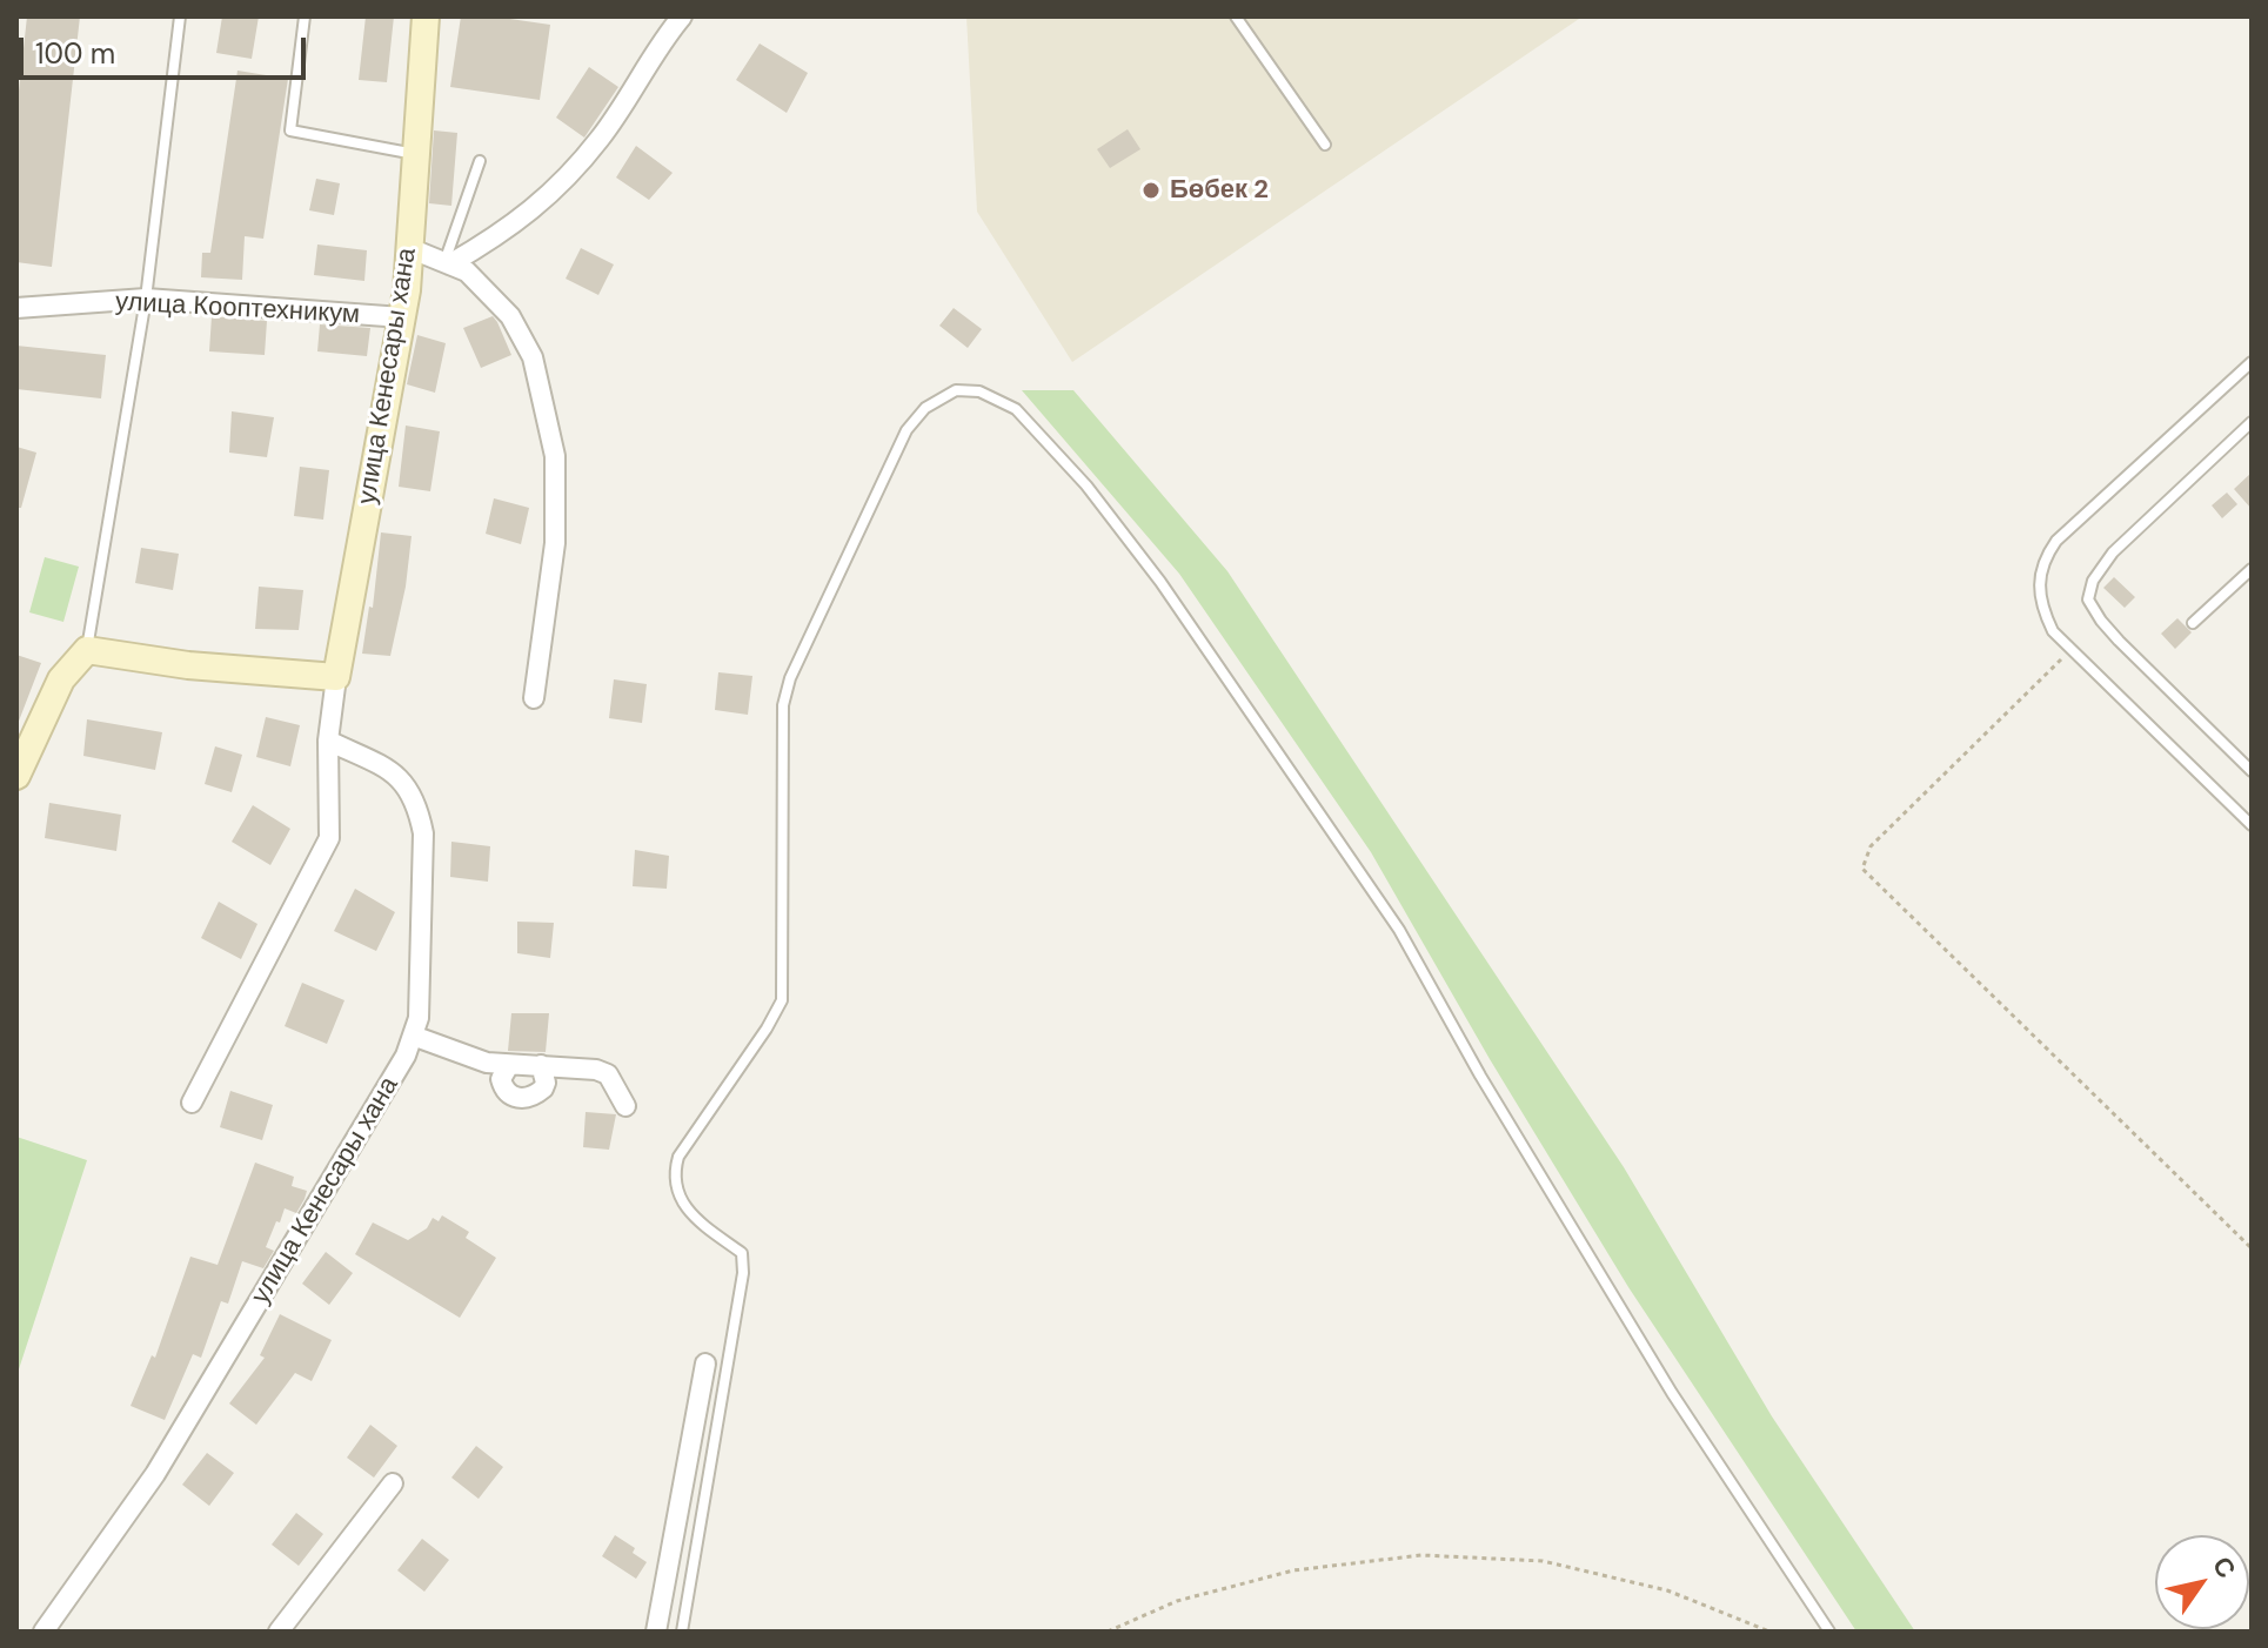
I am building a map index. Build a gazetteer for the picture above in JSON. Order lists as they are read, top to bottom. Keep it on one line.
{"streets":{"street":["улица Кооптехникум","улица Кенесары хана"]},"crossings":[["улица Кооптехникум","улица Кенесары хана"]],"places":["Бөбек 2"],"scale_bar":"100 m","north":"top right"}
